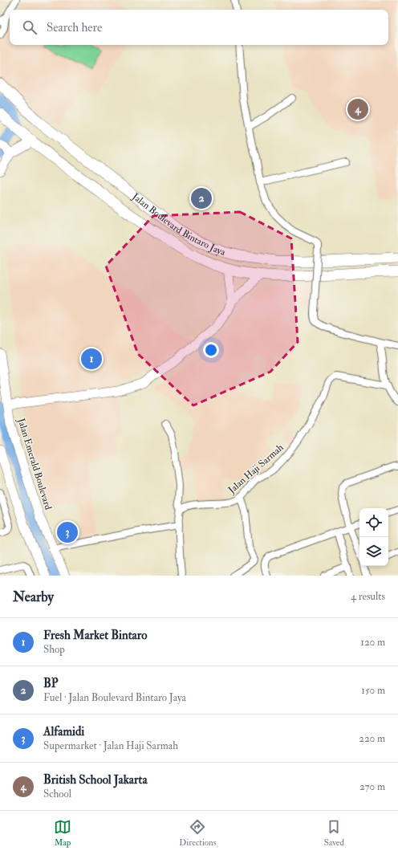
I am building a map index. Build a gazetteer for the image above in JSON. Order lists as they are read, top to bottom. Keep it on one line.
{"streets":{"main road":["Jalan Boulevard Bintaro Jaya","Jalan Emerald Boulevard"],"street":["Jalan Haji Sarmah"]},"page":{"search":"Search here","pins":["4","2","1","3"],"heading":["Nearby","4 results"],"list":[{"mark":"1","name":"Fresh Market Bintaro","note":"Shop","value":"120 m"},{"mark":"2","name":"BP","note":"Fuel · Jalan Boulevard Bintaro Jaya","value":"150 m"},{"mark":"3","name":"Alfamidi","note":"Supermarket · Jalan Haji Sarmah","value":"220 m"},{"mark":"4","name":"British School Jakarta","note":"School","value":"270 m"}],"nav":["Map","Directions","Saved"]}}
